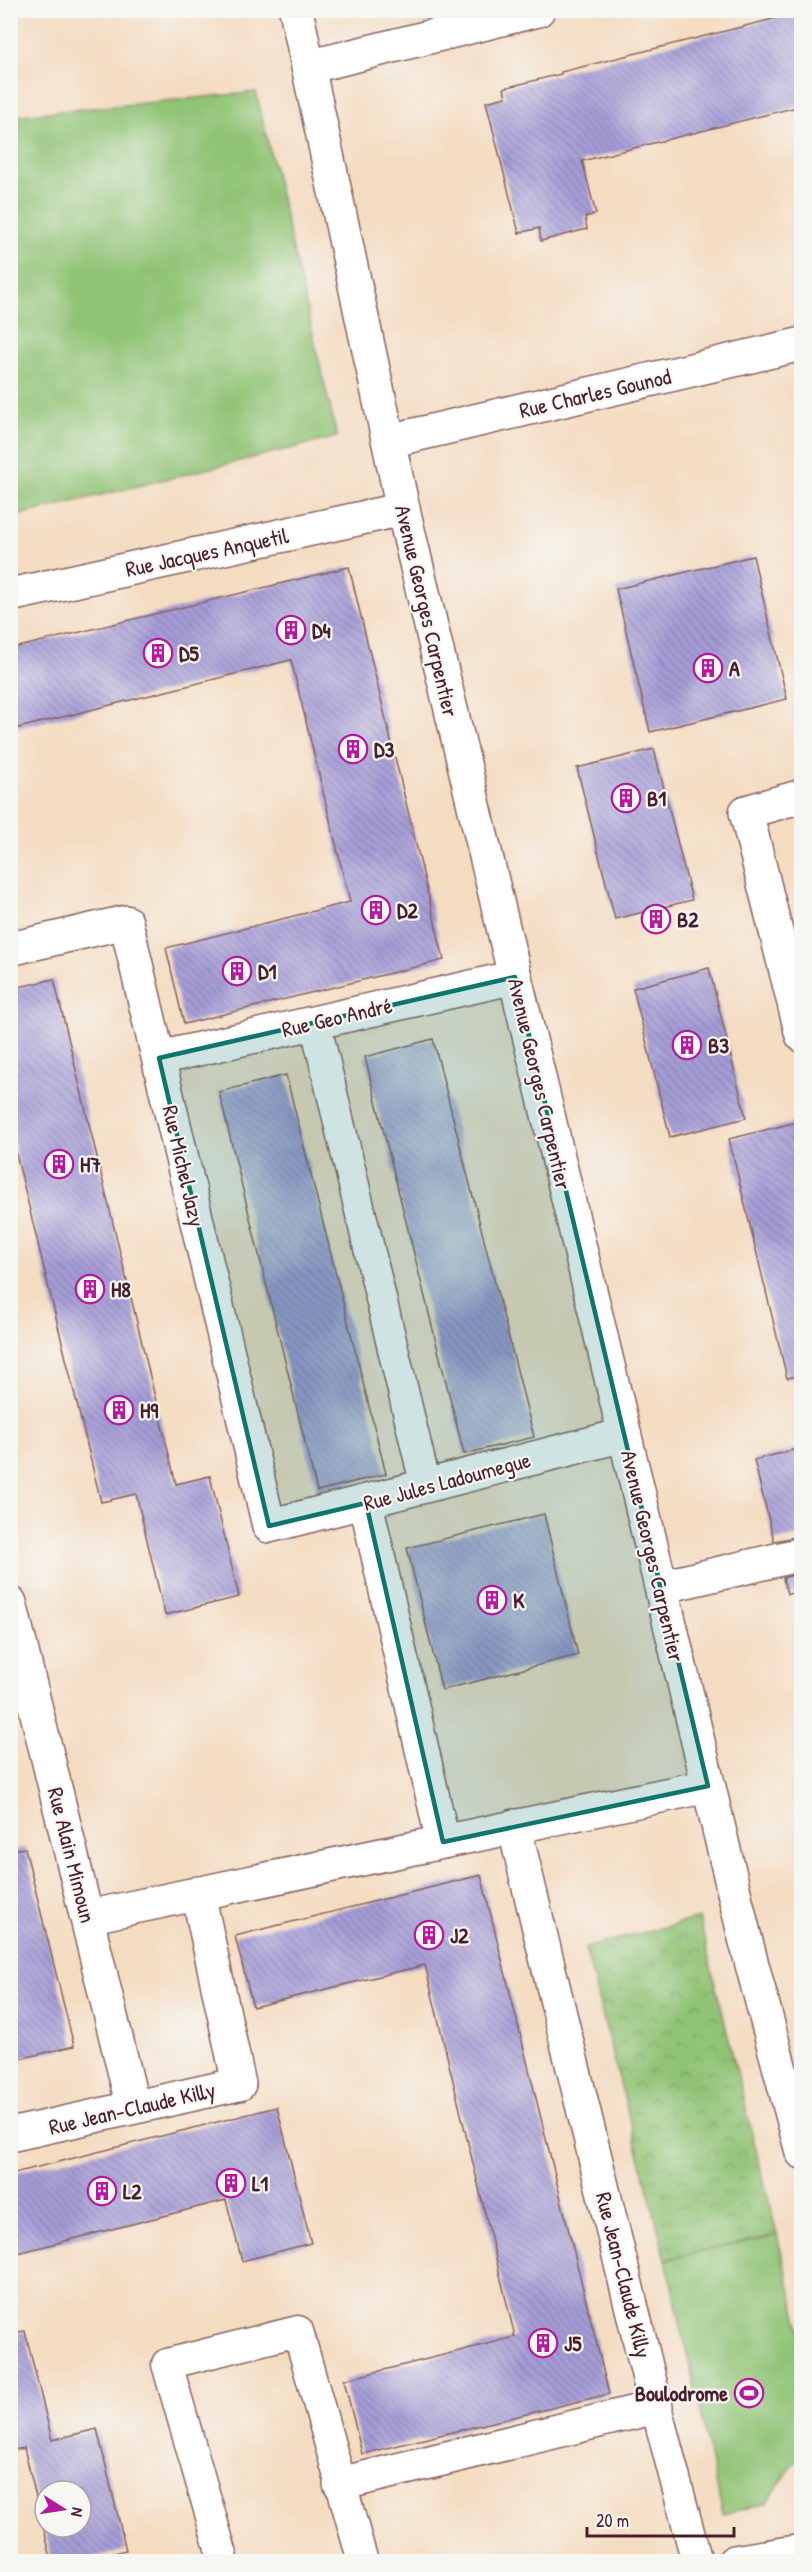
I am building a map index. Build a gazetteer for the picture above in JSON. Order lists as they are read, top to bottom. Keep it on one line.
{"streets":{"street":["Rue Charles Gounod","Rue Jacques Anquetil","Avenue Georges Carpentier","Rue Geo André","Rue Michel Jazy","Rue Jules Ladoumegue","Rue Alain Mimoun","Rue Jean-Claude Killy"]},"crossings":[["Rue Charles Gounod","Avenue Georges Carpentier"],["Rue Jacques Anquetil","Avenue Georges Carpentier"],["Avenue Georges Carpentier","Rue Geo André"],["Avenue Georges Carpentier","Rue Jules Ladoumegue"],["Rue Geo André","Rue Michel Jazy"],["Rue Michel Jazy","Rue Jules Ladoumegue"],["Rue Alain Mimoun","Rue Jean-Claude Killy"]],"places":{"building":["D4","D5","A","D3","B1","D2","B2","D1","B3","H7","H8","H9","K","J2","L1","L2","J5"],"sports":["Boulodrome"]},"scale_bar":"20 m","north":"right"}
